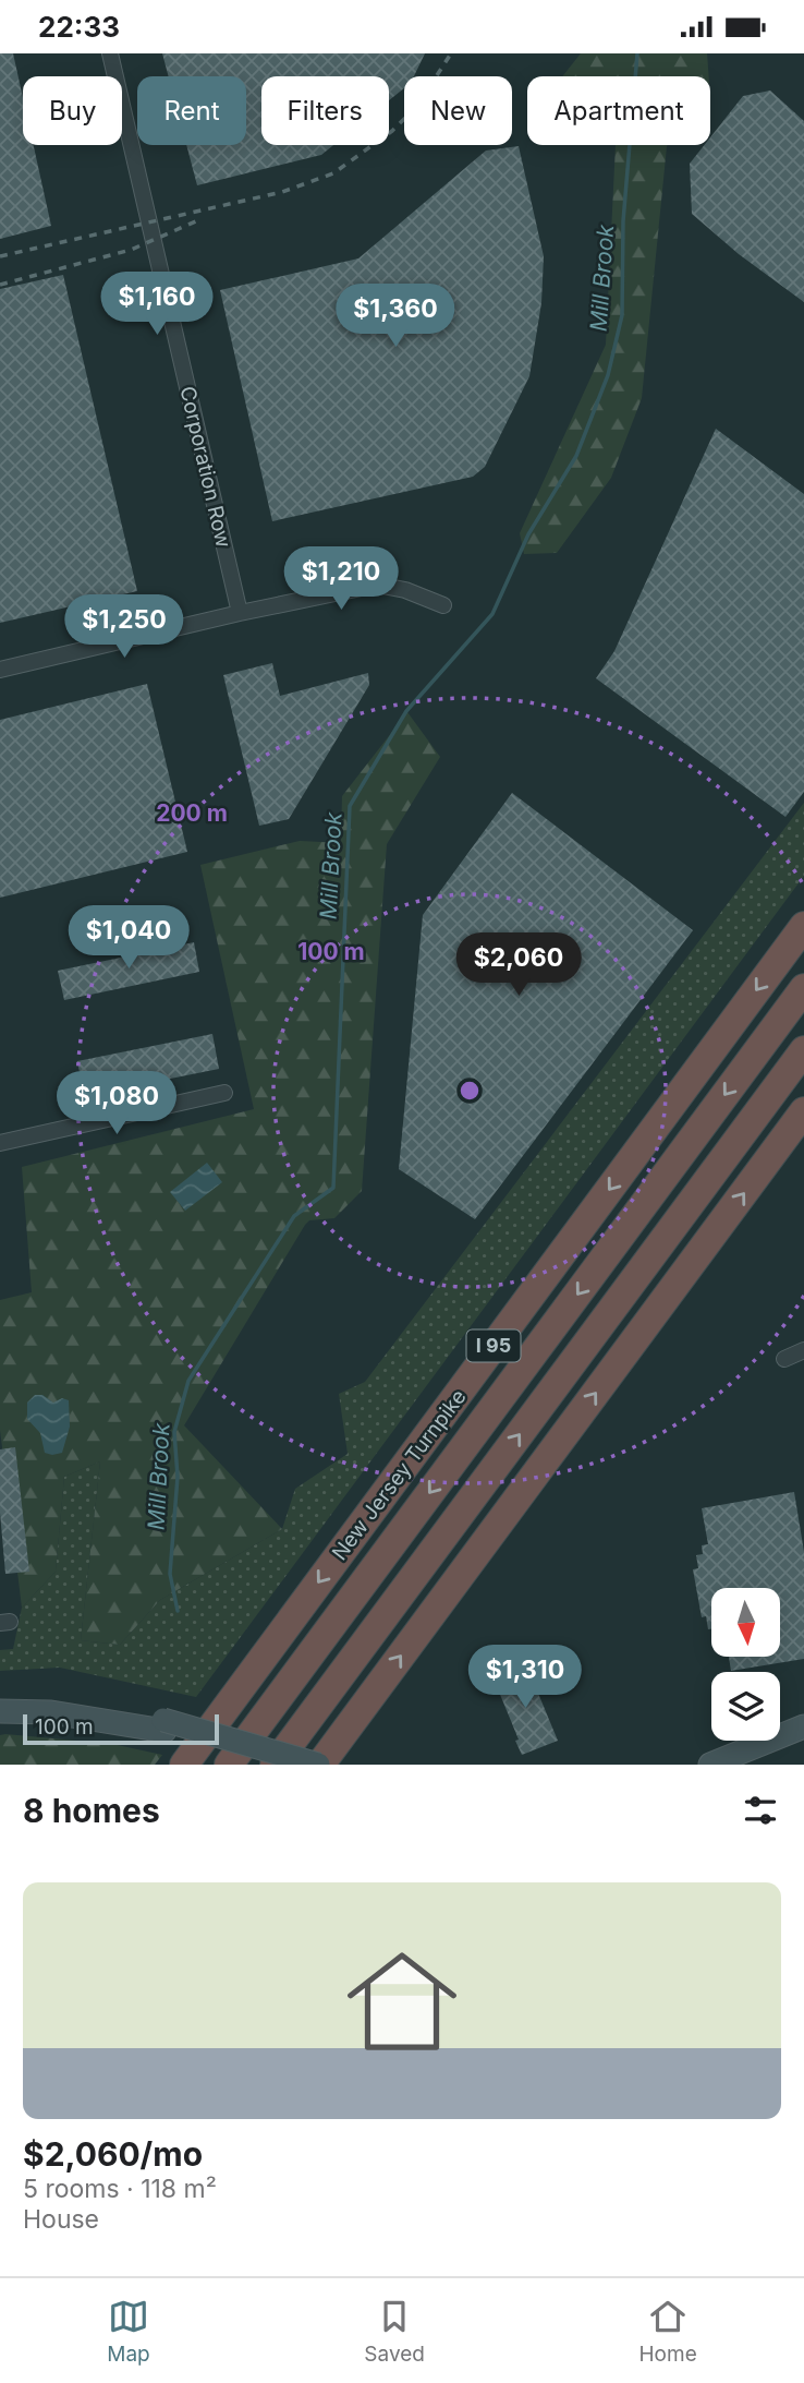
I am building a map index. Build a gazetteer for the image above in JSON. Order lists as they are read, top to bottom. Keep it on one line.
{"streets":{"highway":["I 95","New Jersey Turnpike"],"street":["Corporation Row"]},"water":["Mill Brook"],"scale_bar":"100 m","north":"bottom","page":{"status":"22:33","chip":["Buy","Rent","Filters","New","Apartment"],"price":["$1,160","$1,360","$1,210","$1,250","$1,040","$2,060","$1,080","$1,310"],"scale":"100 m","heading":"8 homes","list":[{"name":"$2,060/mo","note":"5 rooms · 118 m² · House"}],"tabs":["Map","Saved","Home"]},"rings":["200 m","100 m"]}
